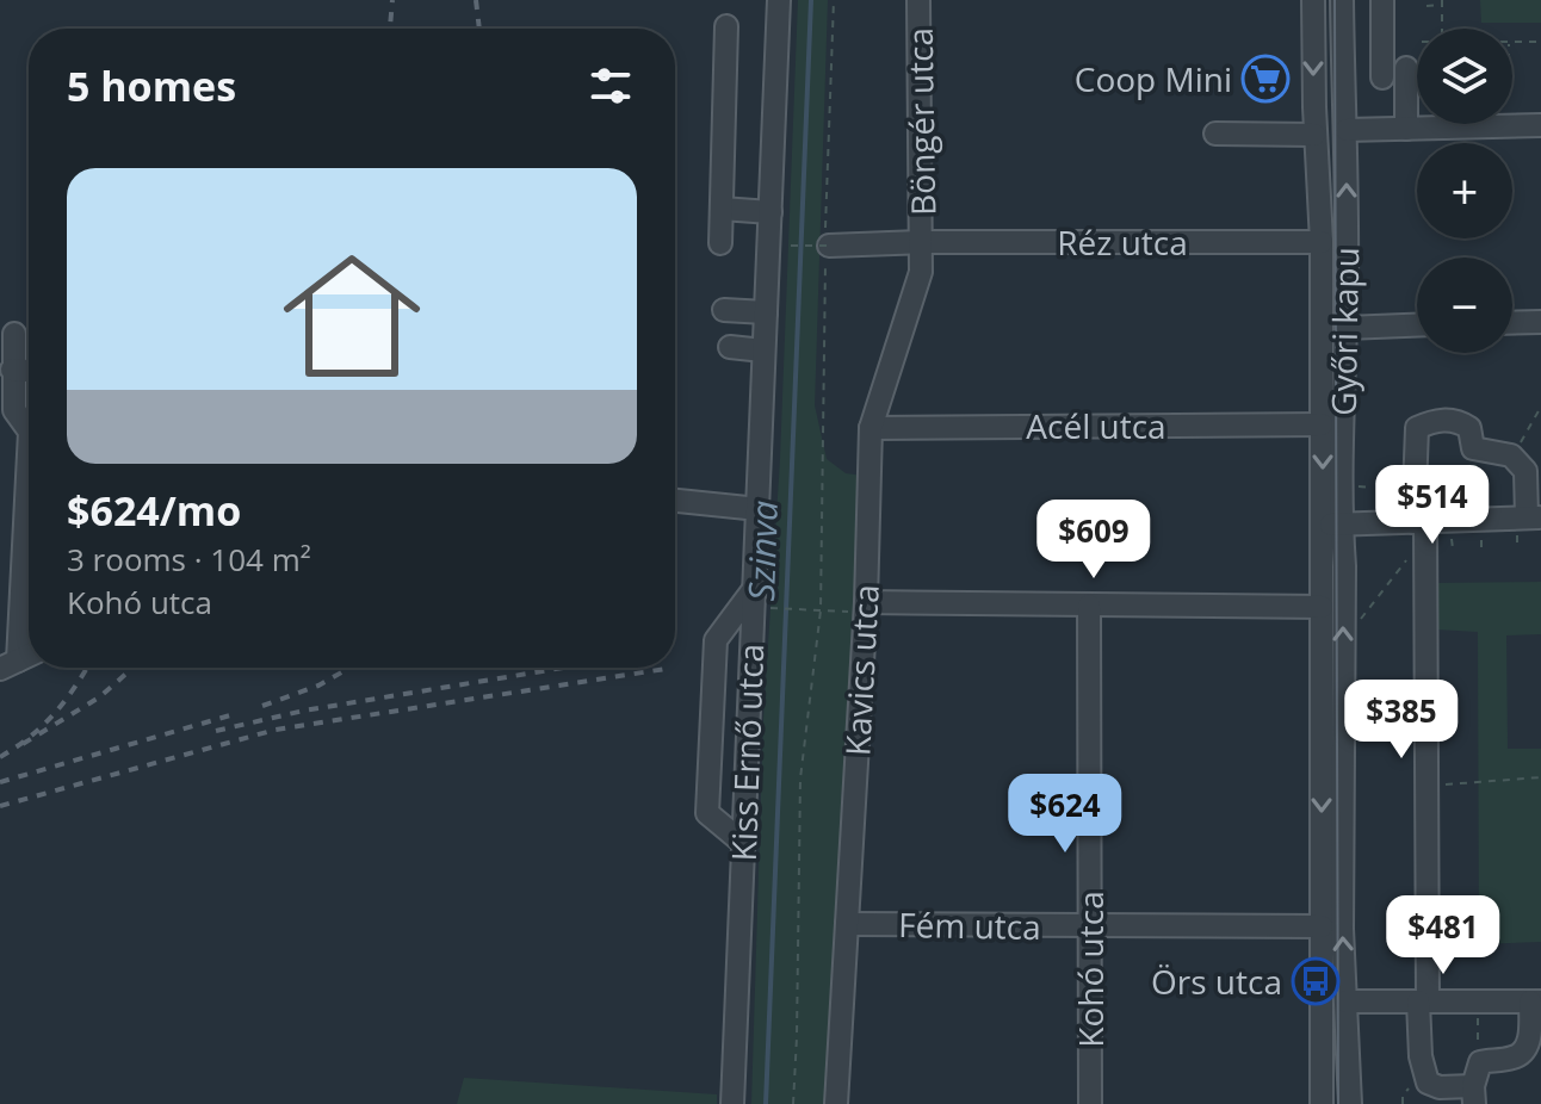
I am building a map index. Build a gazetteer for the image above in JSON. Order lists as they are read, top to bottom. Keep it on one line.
{"streets":{"street":["Böngér utca","Réz utca","Győri kapu","Acél utca","Kavics utca","Kiss Ernő utca","Fém utca","Kohó utca"]},"crossings":[["Böngér utca","Réz utca"],["Böngér utca","Kavics utca"],["Réz utca","Győri kapu"],["Réz utca","Kavics utca"],["Győri kapu","Acél utca"],["Győri kapu","Fém utca"],["Acél utca","Kavics utca"],["Kavics utca","Fém utca"],["Fém utca","Kohó utca"]],"water":["Szinva"],"places":{"supermarket":["Coop Mini"],"bus stop":["Örs utca"]},"page":{"map_buttons":["+","−"],"heading":"5 homes","list":[{"name":"$624/mo","note":"3 rooms · 104 m² · Kohó utca"}],"price":["$514","$609","$385","$624","$481"]}}
